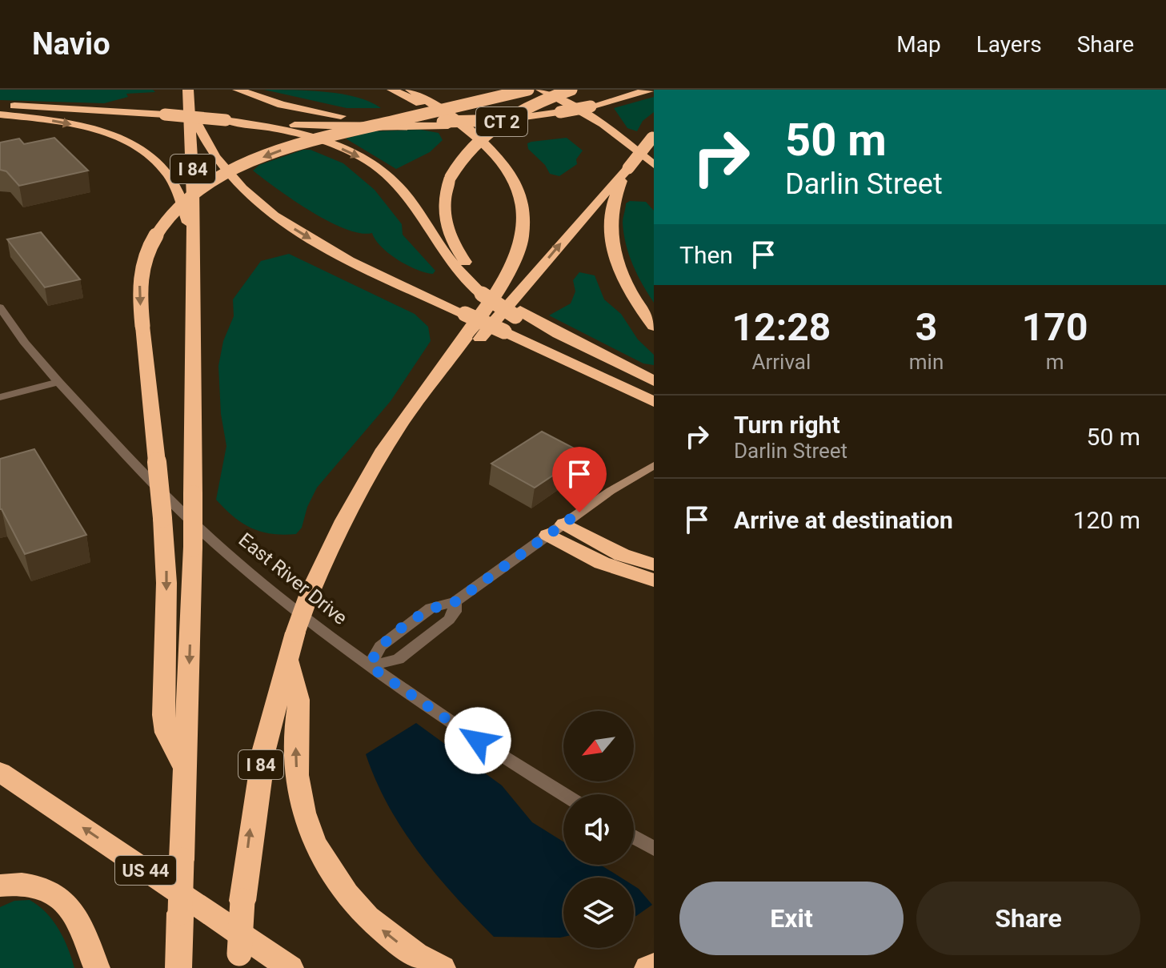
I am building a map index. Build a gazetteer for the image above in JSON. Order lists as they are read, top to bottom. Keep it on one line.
{"streets":{"highway":["CT 2","I 84","US 44"],"street":["East River Drive"]},"north":"bottom left","page":{"header":"Navio","nav":["Map","Layers","Share"],"turn":["50 m","Darlin Street"],"then":"Then","eta":["12:28","Arrival","3","min","170","m"],"list":[{"name":"Turn right","note":"Darlin Street","value":"50 m"},{"name":"Arrive at destination","value":"120 m"}],"buttons":["Exit","Share"]}}
